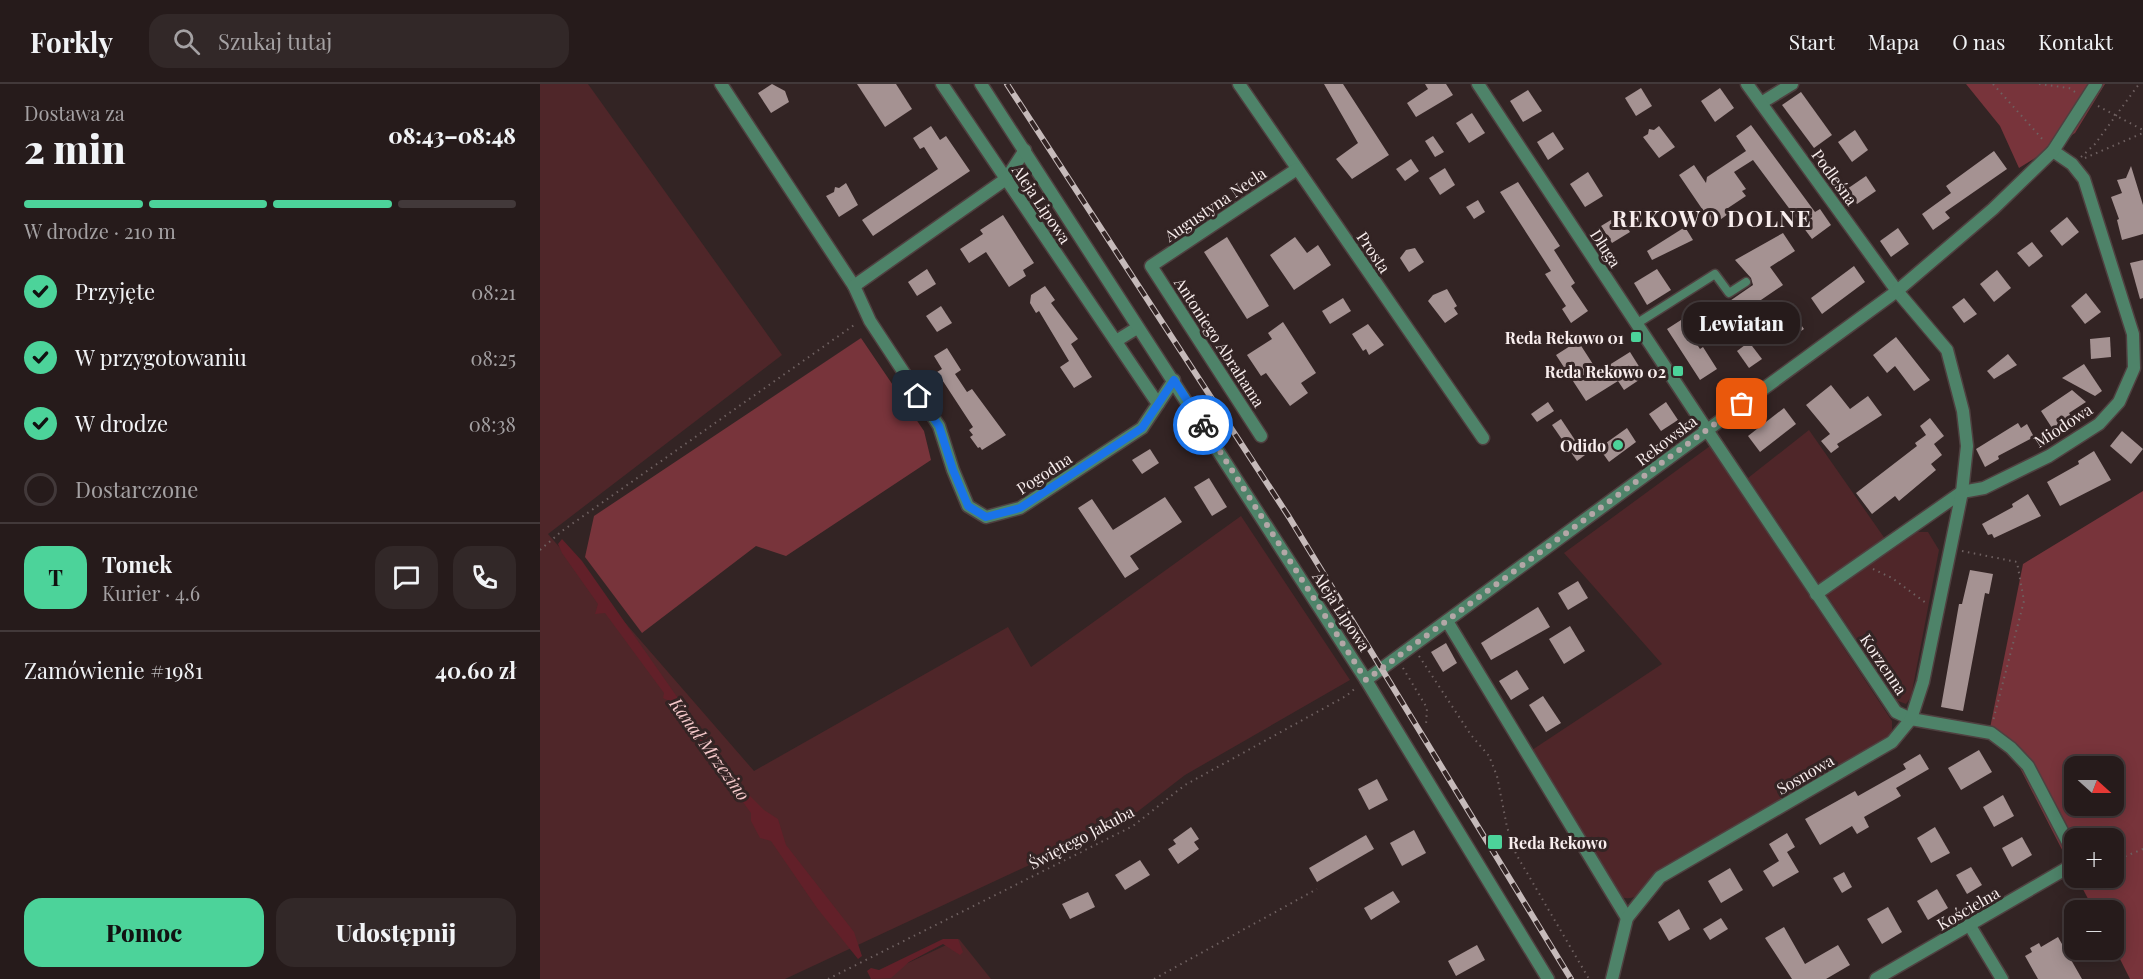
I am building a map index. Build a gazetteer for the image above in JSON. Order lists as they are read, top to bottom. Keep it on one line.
{"streets":{"street":["Podleśna","Aleja Lipowa","Augustyna Necla","Długa","Prosta","Antoniego Abrahama","Miodowa","Rekowska","Pogodna","Korzenna","Sosnowa","Kościelna"],"path":["Świętego Jakuba"]},"crossings":[["Podleśna","Rekowska"],["Podleśna","Sosnowa"],["Aleja Lipowa","Rekowska"],["Aleja Lipowa","Pogodna"],["Aleja Lipowa","Świętego Jakuba"],["Augustyna Necla","Prosta"],["Augustyna Necla","Antoniego Abrahama"],["Długa","Rekowska"],["Długa","Korzenna"],["Miodowa","Rekowska"],["Miodowa","Korzenna"],["Miodowa","Sosnowa"],["Rekowska","Korzenna"],["Rekowska","Sosnowa"],["Rekowska","Świętego Jakuba"],["Korzenna","Sosnowa"]],"districts":["REKOWO DOLNE"],"water":["Kanał Mrzezino"],"places":{"transit":["Reda Rekowo 01","Reda Rekowo 02","Reda Rekowo"],"other":["Lewiatan","Odido"]},"north":"right","page":{"header":"Forkly","search":"Szukaj tutaj","nav":["Start","Mapa","O nas","Kontakt"],"heading":["2 min","Dostawa za","08:43–08:48"],"panel":["Tomek","Kurier · 4.6","Zamówienie #1981","40.60 zł"],"bar":"W drodze · 210 m","list":[["Przyjęte","08:21"],["W przygotowaniu","08:25"],["W drodze","08:38"],"Dostarczone"],"bubble":"Lewiatan","round":"T","map_buttons":["+","−"],"buttons":["Pomoc","Udostępnij"]}}
